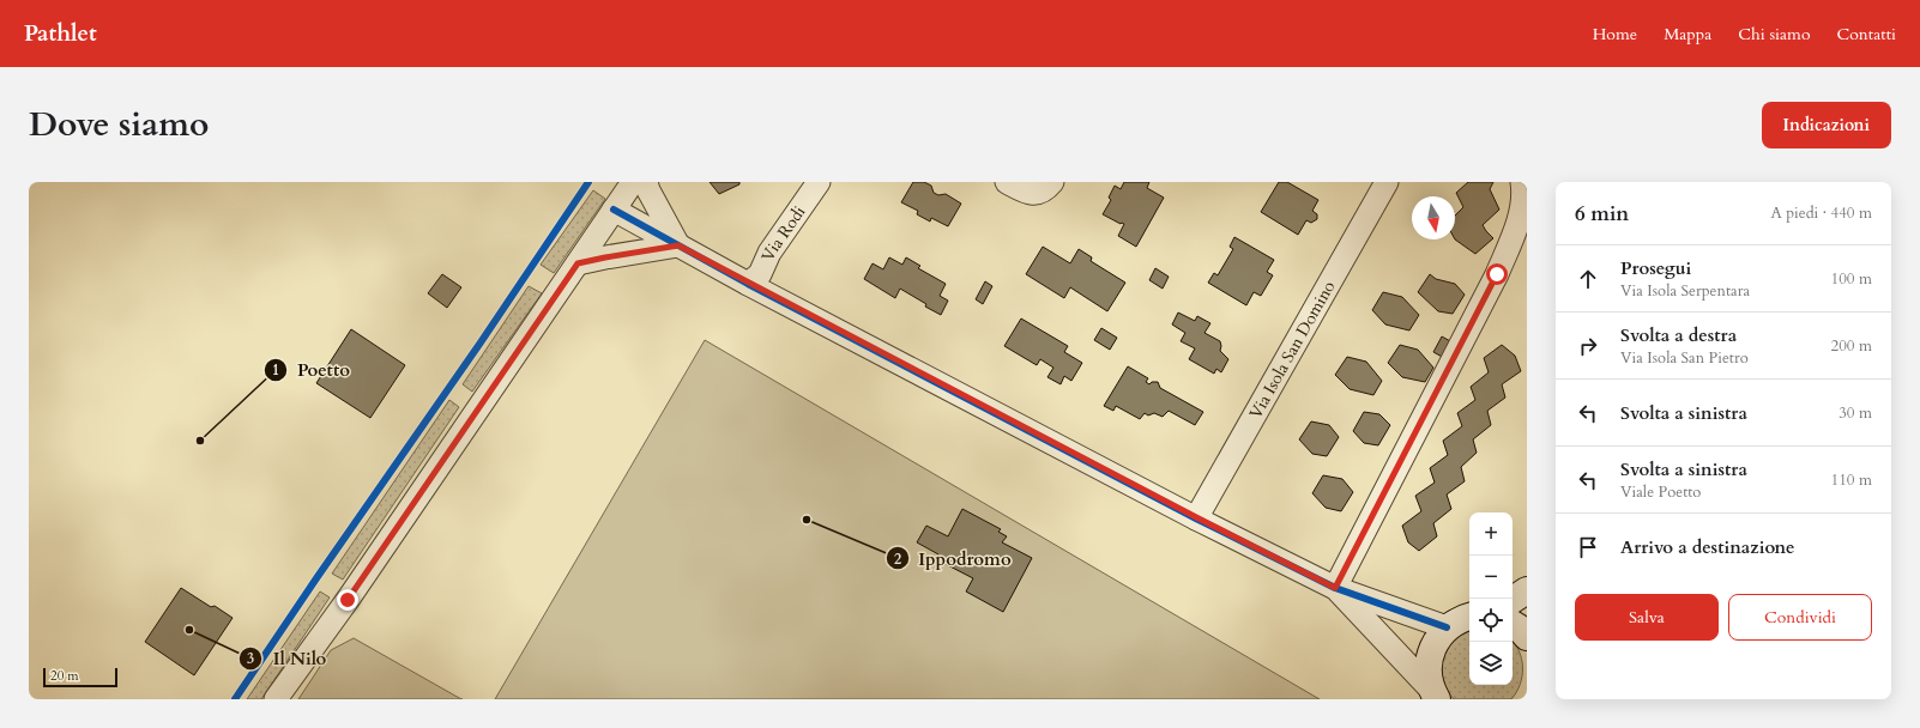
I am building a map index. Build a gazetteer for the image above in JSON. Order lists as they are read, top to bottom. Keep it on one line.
{"streets":{"street":["Via Rodi","Via Isola San Domino"]},"places":["Poetto","Ippodromo","Il Nilo"],"scale_bar":"20 m","north":"bottom","page":{"header":"Pathlet","nav":["Home","Mappa","Chi siamo","Contatti"],"title":"Dove siamo","buttons":["Indicazioni",["Salva","Condividi"]],"heading":["6 min","A piedi · 440 m"],"list":[["Prosegui","Via Isola Serpentara","100 m"],["Svolta a destra","Via Isola San Pietro","200 m"],["Svolta a sinistra","30 m"],["Svolta a sinistra","Viale Poetto","110 m"],"Arrivo a destinazione"],"map_buttons":["+","−"],"scale":"20 m"}}
